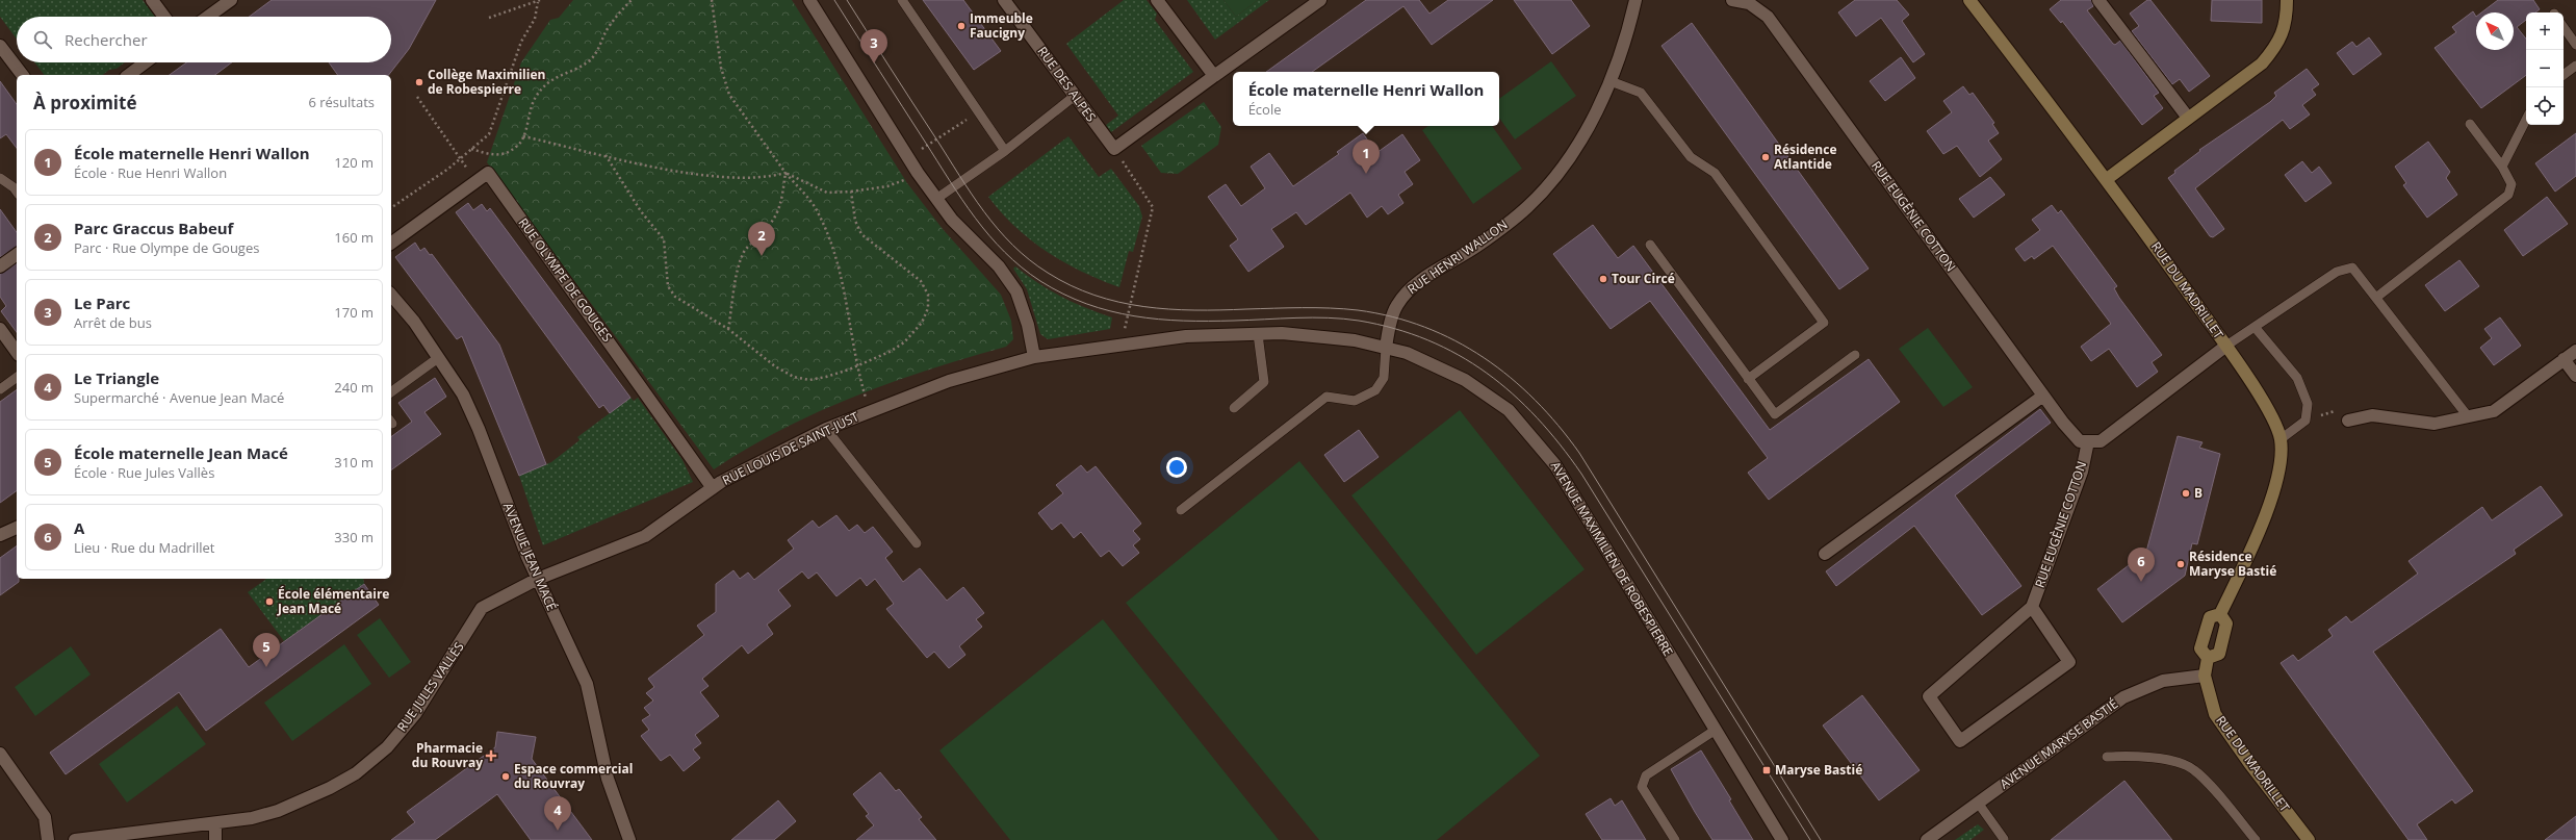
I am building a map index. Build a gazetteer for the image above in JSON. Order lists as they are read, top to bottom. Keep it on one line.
{"streets":{"street":["RUE DES ALPES","RUE EUGÈNIE COTTON","RUE HENRI WALLON","RUE OLYMPE DE GOUGES","RUE DU MADRILLET","RUE LOUIS DE SAINT-JUST","AVENUE JEAN MACÉ","AVENUE MAXIMILIEN DE ROBESPIERRE","RUE JULES VALLÈS","AVENUE MARYSE BASTIÉ"]},"crossings":[["RUE HENRI WALLON","AVENUE MAXIMILIEN DE ROBESPIERRE"],["RUE OLYMPE DE GOUGES","RUE LOUIS DE SAINT-JUST"],["RUE DU MADRILLET","AVENUE MARYSE BASTIÉ"],["RUE LOUIS DE SAINT-JUST","AVENUE JEAN MACÉ"],["RUE LOUIS DE SAINT-JUST","AVENUE MAXIMILIEN DE ROBESPIERRE"],["RUE LOUIS DE SAINT-JUST","RUE JULES VALLÈS"],["AVENUE JEAN MACÉ","RUE JULES VALLÈS"]],"places":{"other":["Immeuble Faucigny","Collège Maximilien de Robespierre","Résidence Atlantide","Tour Circé","B","Résidence Maryse Bastié","École élémentaire Jean Macé","Espace commercial du Rouvray"],"health":["Pharmacie du Rouvray"],"transit":["Maryse Bastié"]},"north":"top left","page":{"map_buttons":["+","−"],"search":"Rechercher","pins":["3","1","2","6","5","4"],"popup":["École maternelle Henri Wallon","École"],"heading":["À proximité","6 résultats"],"list":[{"mark":"1","name":"École maternelle Henri Wallon","note":"École · Rue Henri Wallon","value":"120 m"},{"mark":"2","name":"Parc Graccus Babeuf","note":"Parc · Rue Olympe de Gouges","value":"160 m"},{"mark":"3","name":"Le Parc","note":"Arrêt de bus","value":"170 m"},{"mark":"4","name":"Le Triangle","note":"Supermarché · Avenue Jean Macé","value":"240 m"},{"mark":"5","name":"École maternelle Jean Macé","note":"École · Rue Jules Vallès","value":"310 m"},{"mark":"6","name":"A","note":"Lieu · Rue du Madrillet","value":"330 m"}]}}
